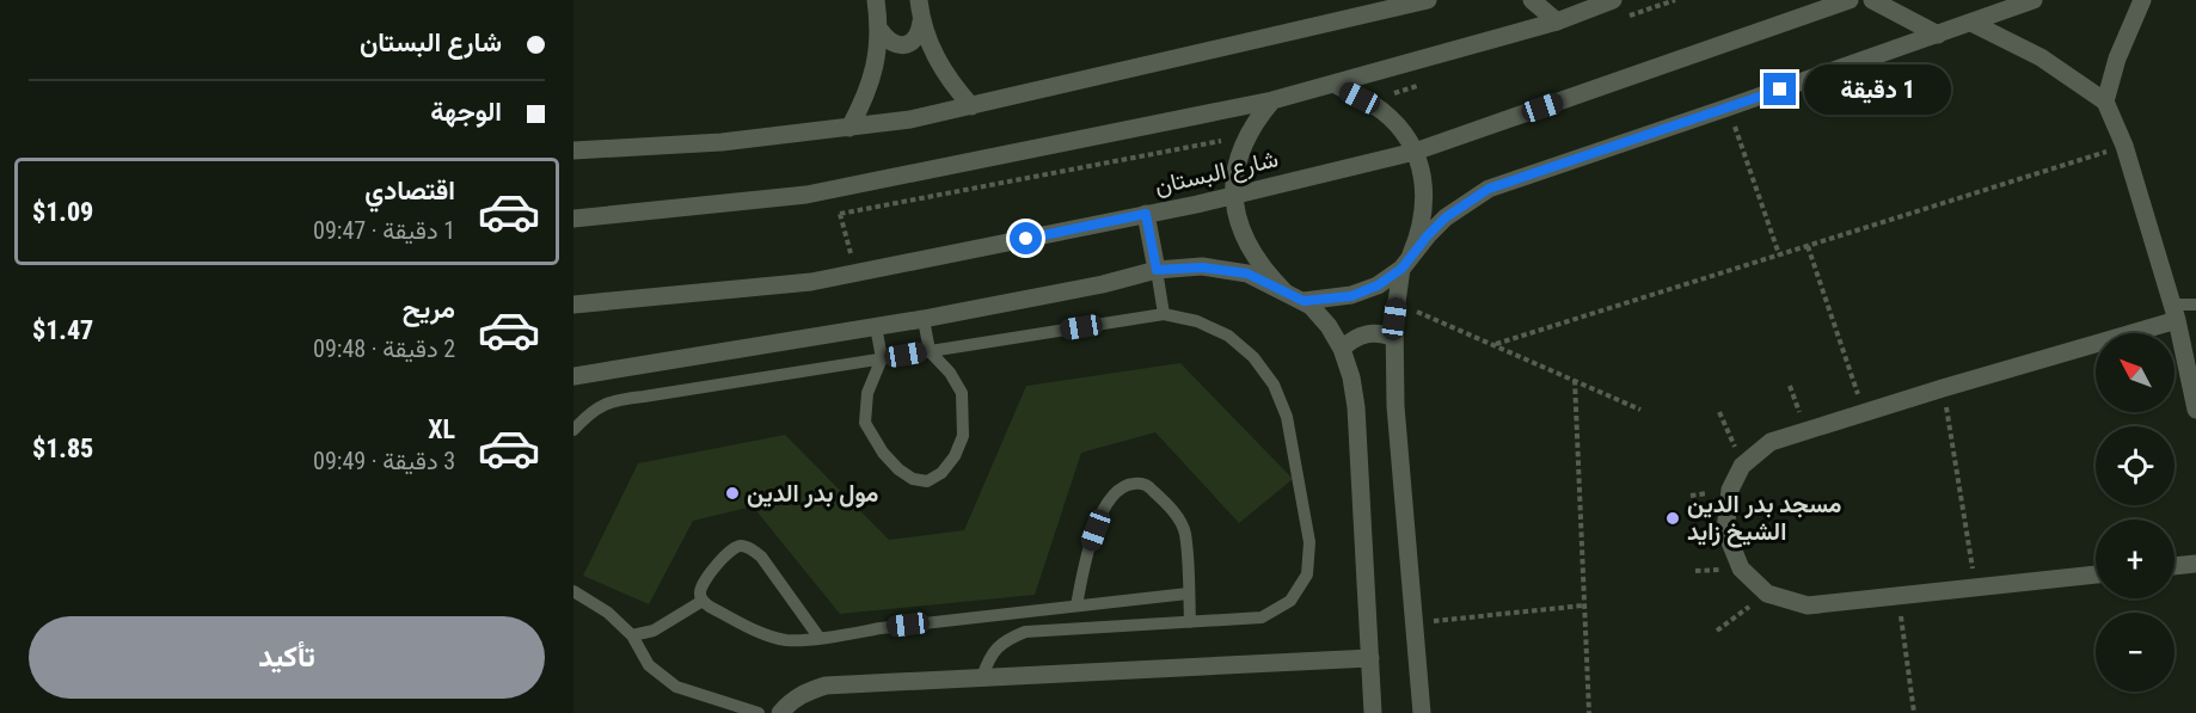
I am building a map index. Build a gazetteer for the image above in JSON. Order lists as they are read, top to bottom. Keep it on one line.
{"streets":{"street":["شارع البستان"]},"places":["مول بدر الدين","مسجد بدر الدين الشيخ زايد"],"north":"top left","page":{"banner":["شارع البستان","الوجهة"],"bubble":"1 دقيقة","list":[{"name":"اقتصادي","note":"1 دقيقة · 09:47","value":"$1.09"},{"name":"مريح","note":"2 دقيقة · 09:48","value":"$1.47"},{"name":"XL","note":"3 دقيقة · 09:49","value":"$1.85"}],"map_buttons":["+","−"],"buttons":"تأكيد"}}
